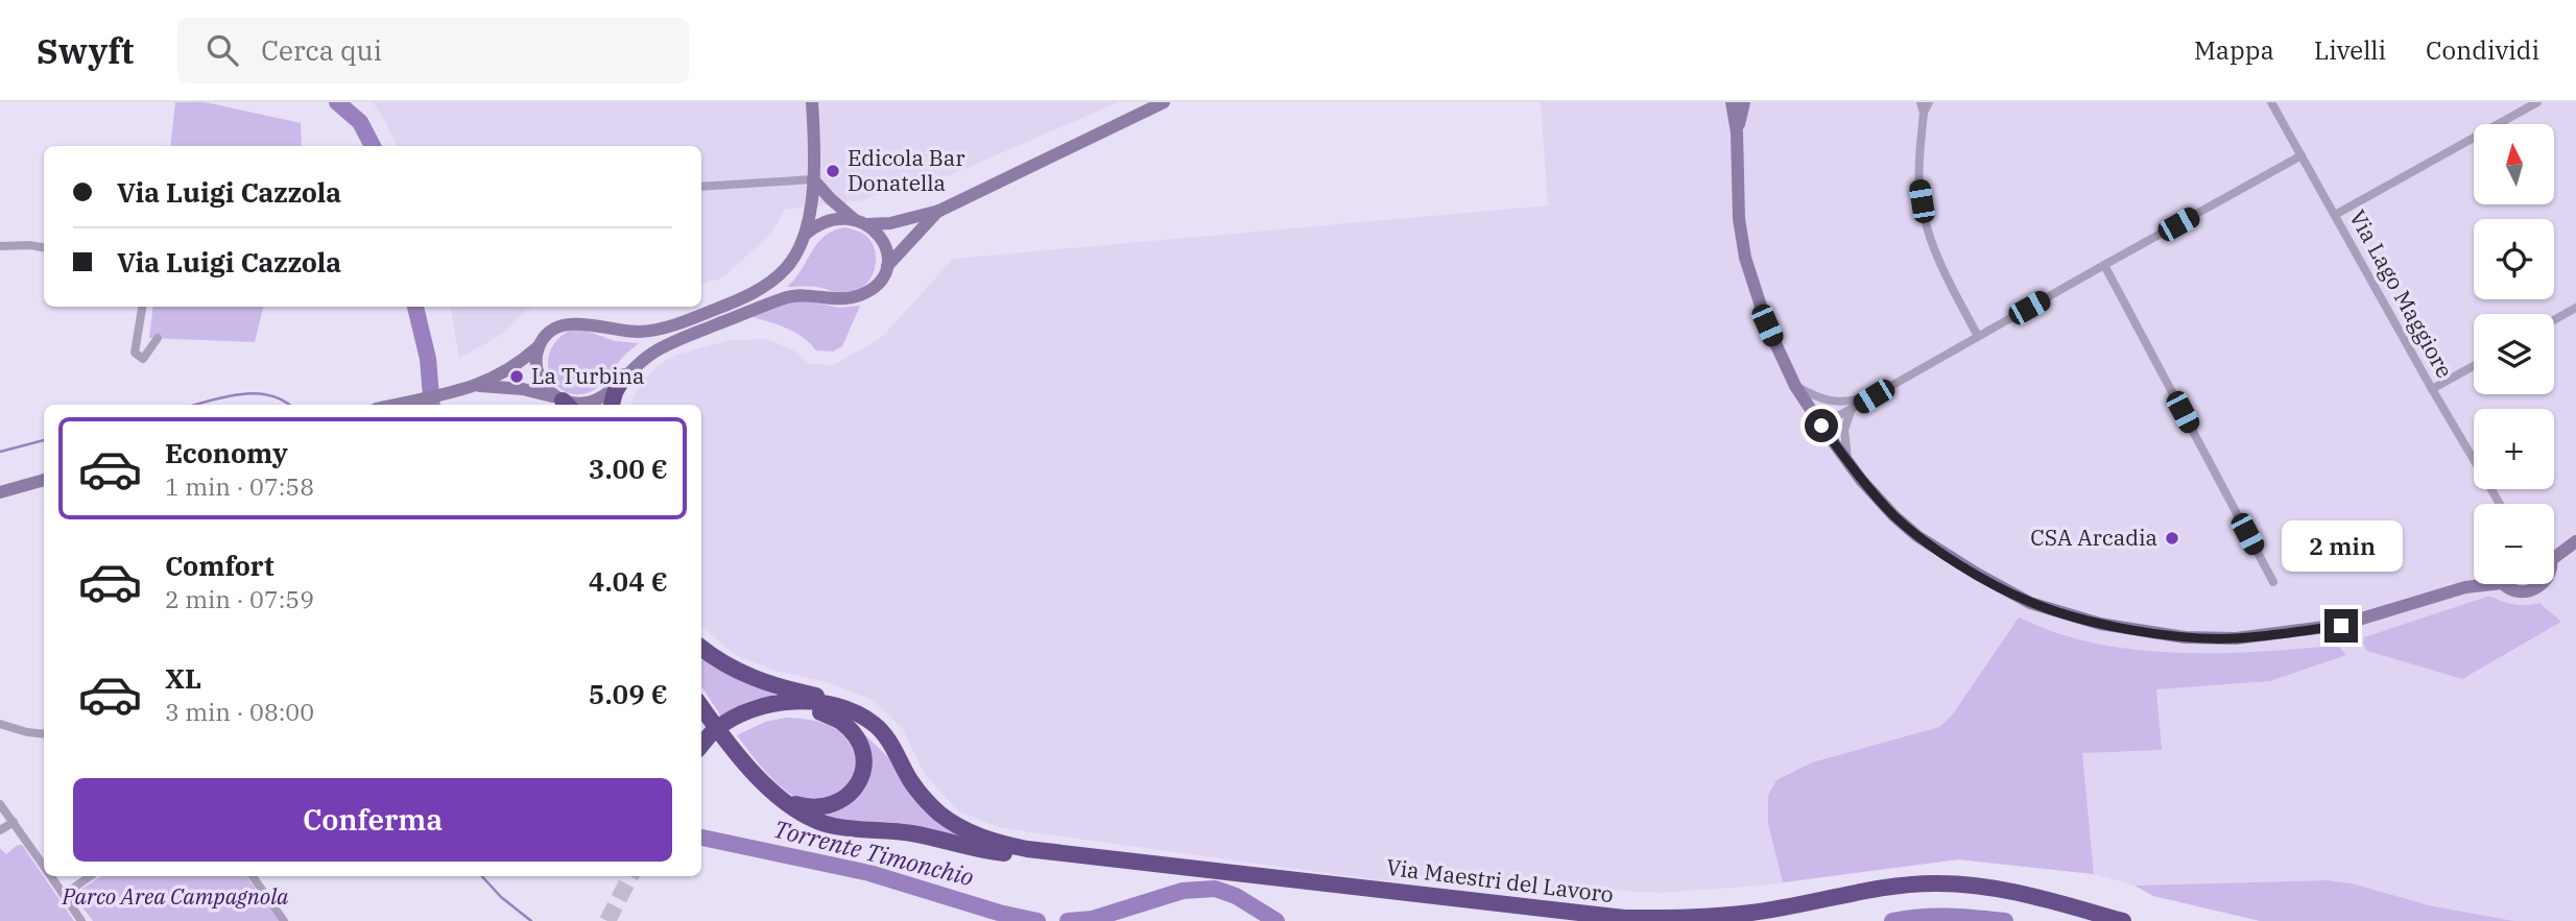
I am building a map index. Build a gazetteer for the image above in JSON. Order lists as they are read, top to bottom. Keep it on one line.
{"streets":{"highway":["Via Maestri del Lavoro"],"street":["Via Lago Maggiore"]},"water":["Torrente Timonchio"],"parks":["Parco Area Campagnola"],"places":["Edicola Bar Donatella","La Turbina","CSA Arcadia"],"north":"top","page":{"header":"Swyft","search":"Cerca qui","nav":["Mappa","Livelli","Condividi"],"map_buttons":["+","−"],"banner":["Via Luigi Cazzola","Via Luigi Cazzola"],"list":[{"name":"Economy","note":"1 min · 07:58","value":"3.00 €"},{"name":"Comfort","note":"2 min · 07:59","value":"4.04 €"},{"name":"XL","note":"3 min · 08:00","value":"5.09 €"}],"bubble":"2 min","buttons":"Conferma"}}
